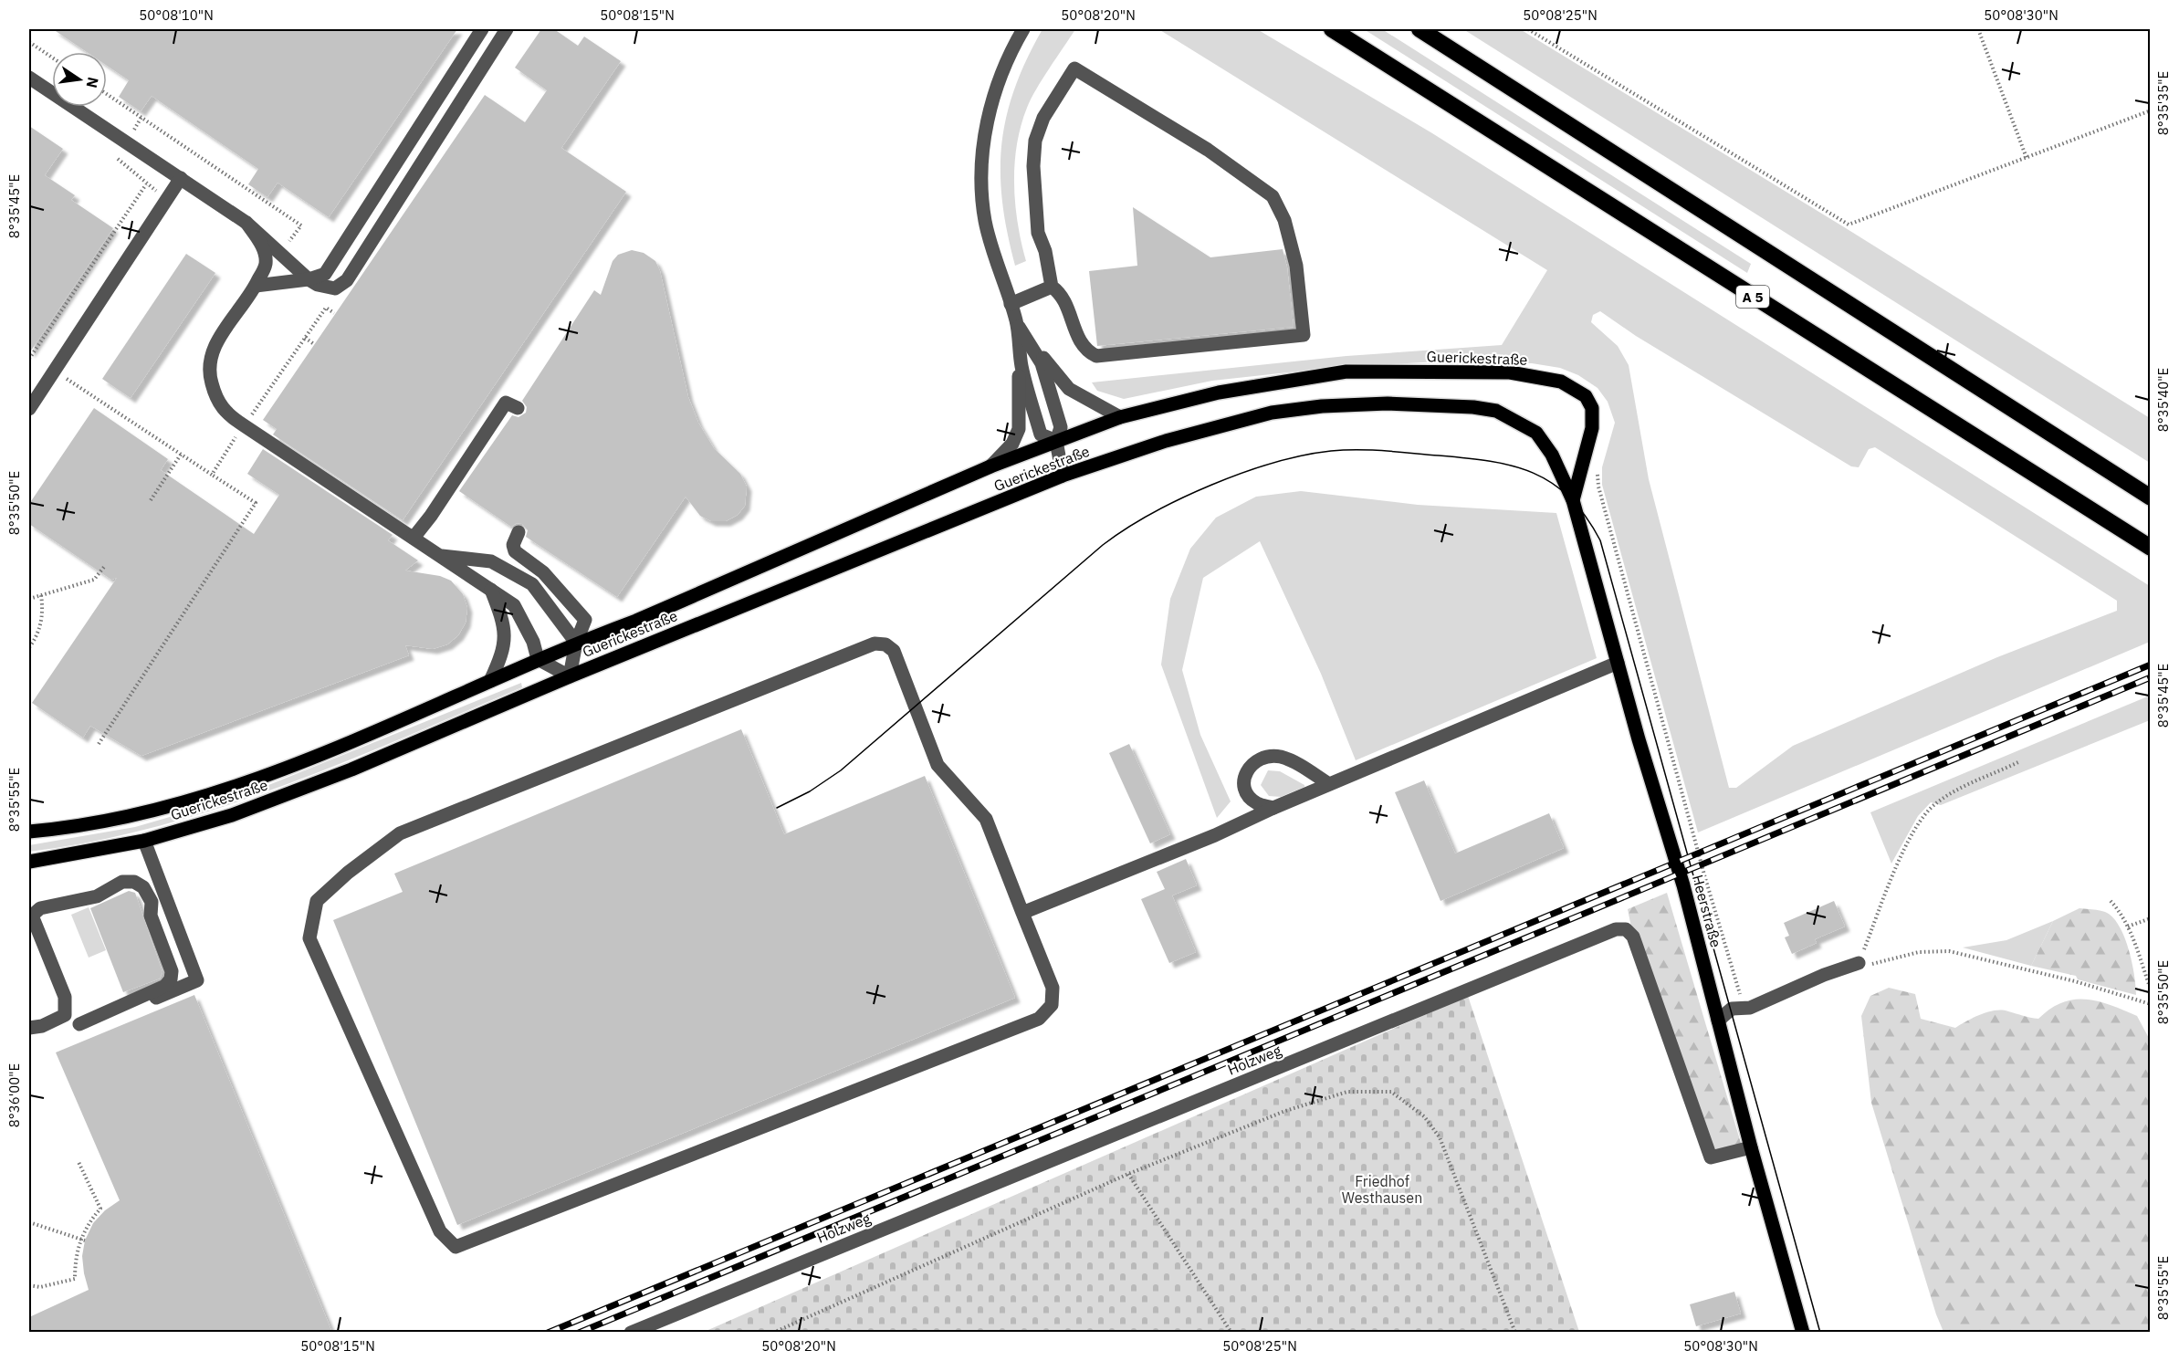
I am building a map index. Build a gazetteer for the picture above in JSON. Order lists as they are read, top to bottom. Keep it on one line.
{"streets":{"highway":["A 5"],"main road":["Guerickestraße","Heerstraße"],"lane":["Holzweg"]},"crossings":[["Guerickestraße","Heerstraße"],["Heerstraße","Holzweg"]],"parks":["Friedhof Westhausen"],"north":"right","coordinates":["50°08'10\"N","50°08'15\"N","50°08'20\"N","50°08'25\"N","50°08'30\"N","8°35'35\"E","8°35'45\"E","8°35'40\"E","8°35'50\"E","8°35'55\"E","8°36'00\"E"]}
